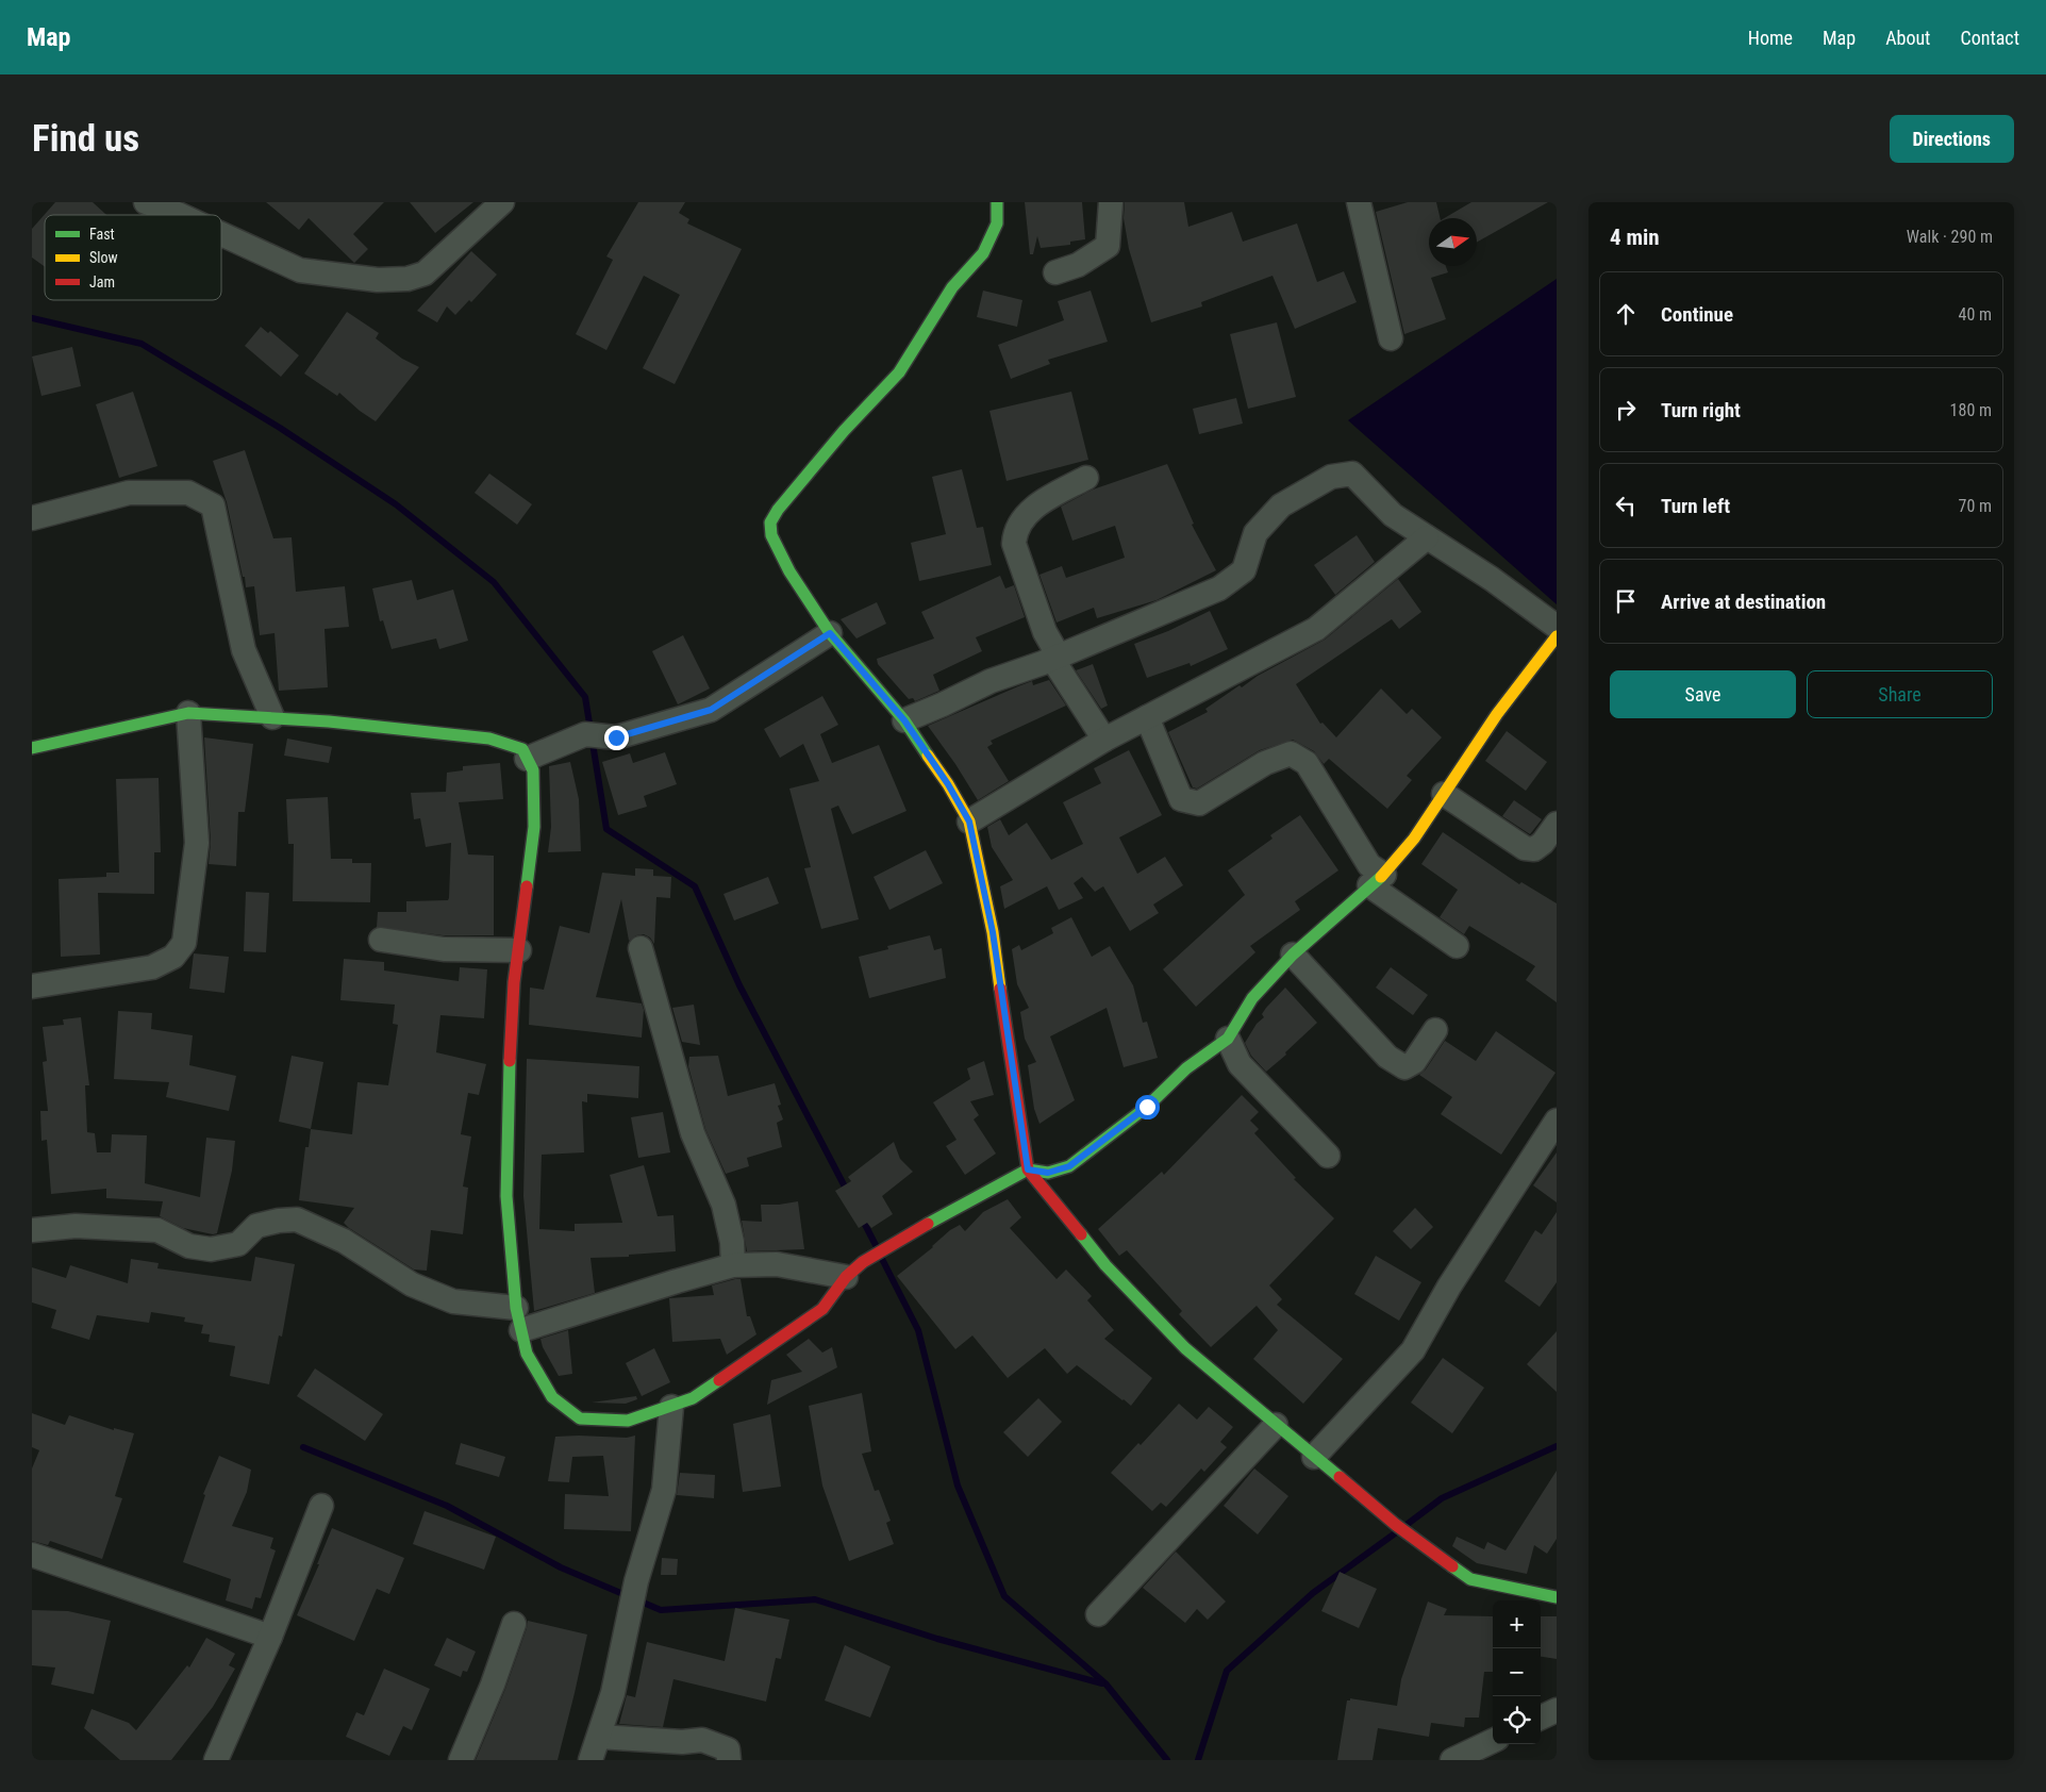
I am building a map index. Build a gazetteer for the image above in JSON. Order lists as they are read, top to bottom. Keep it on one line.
{"legend":["Fast","Slow","Jam"],"north":"right","page":{"header":"Map","nav":["Home","Map","About","Contact"],"buttons":["Directions",["Save","Share"]],"title":"Find us","heading":["4 min","Walk · 290 m"],"list":[["Continue","40 m"],["Turn right","180 m"],["Turn left","70 m"],"Arrive at destination"],"map_buttons":["+","−"]}}
